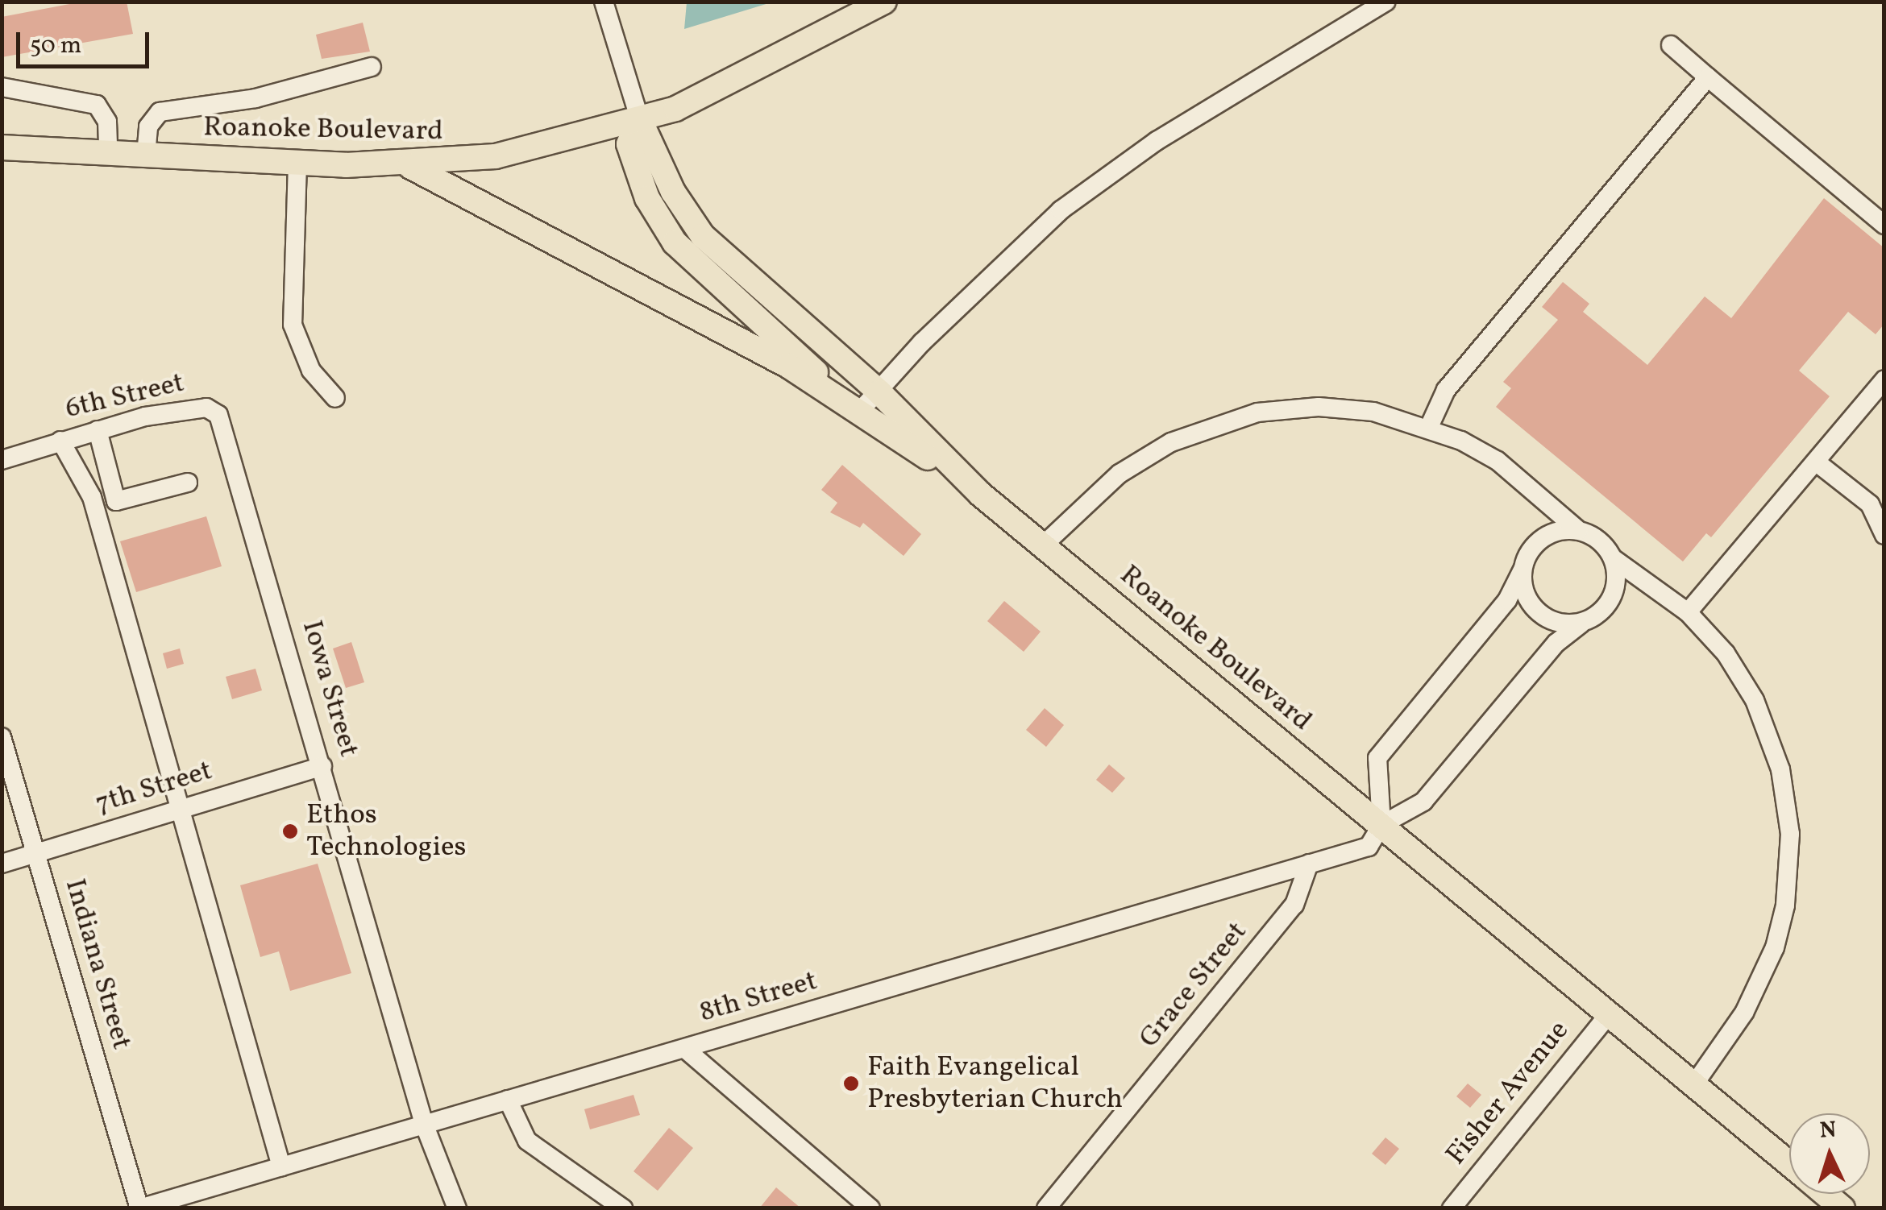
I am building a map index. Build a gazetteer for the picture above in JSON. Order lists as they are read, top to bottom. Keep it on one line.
{"streets":{"main road":["Roanoke Boulevard"],"street":["6th Street","Iowa Street","7th Street","Indiana Street","Grace Street","8th Street","Fisher Avenue"]},"crossings":[["Roanoke Boulevard","8th Street"],["Roanoke Boulevard","Fisher Avenue"],["6th Street","Iowa Street"],["Iowa Street","7th Street"],["Iowa Street","8th Street"],["7th Street","Indiana Street"],["Indiana Street","8th Street"],["Grace Street","8th Street"]],"places":["Ethos Technologies","Faith Evangelical Presbyterian Church"],"scale_bar":"50 m","north":"top"}
